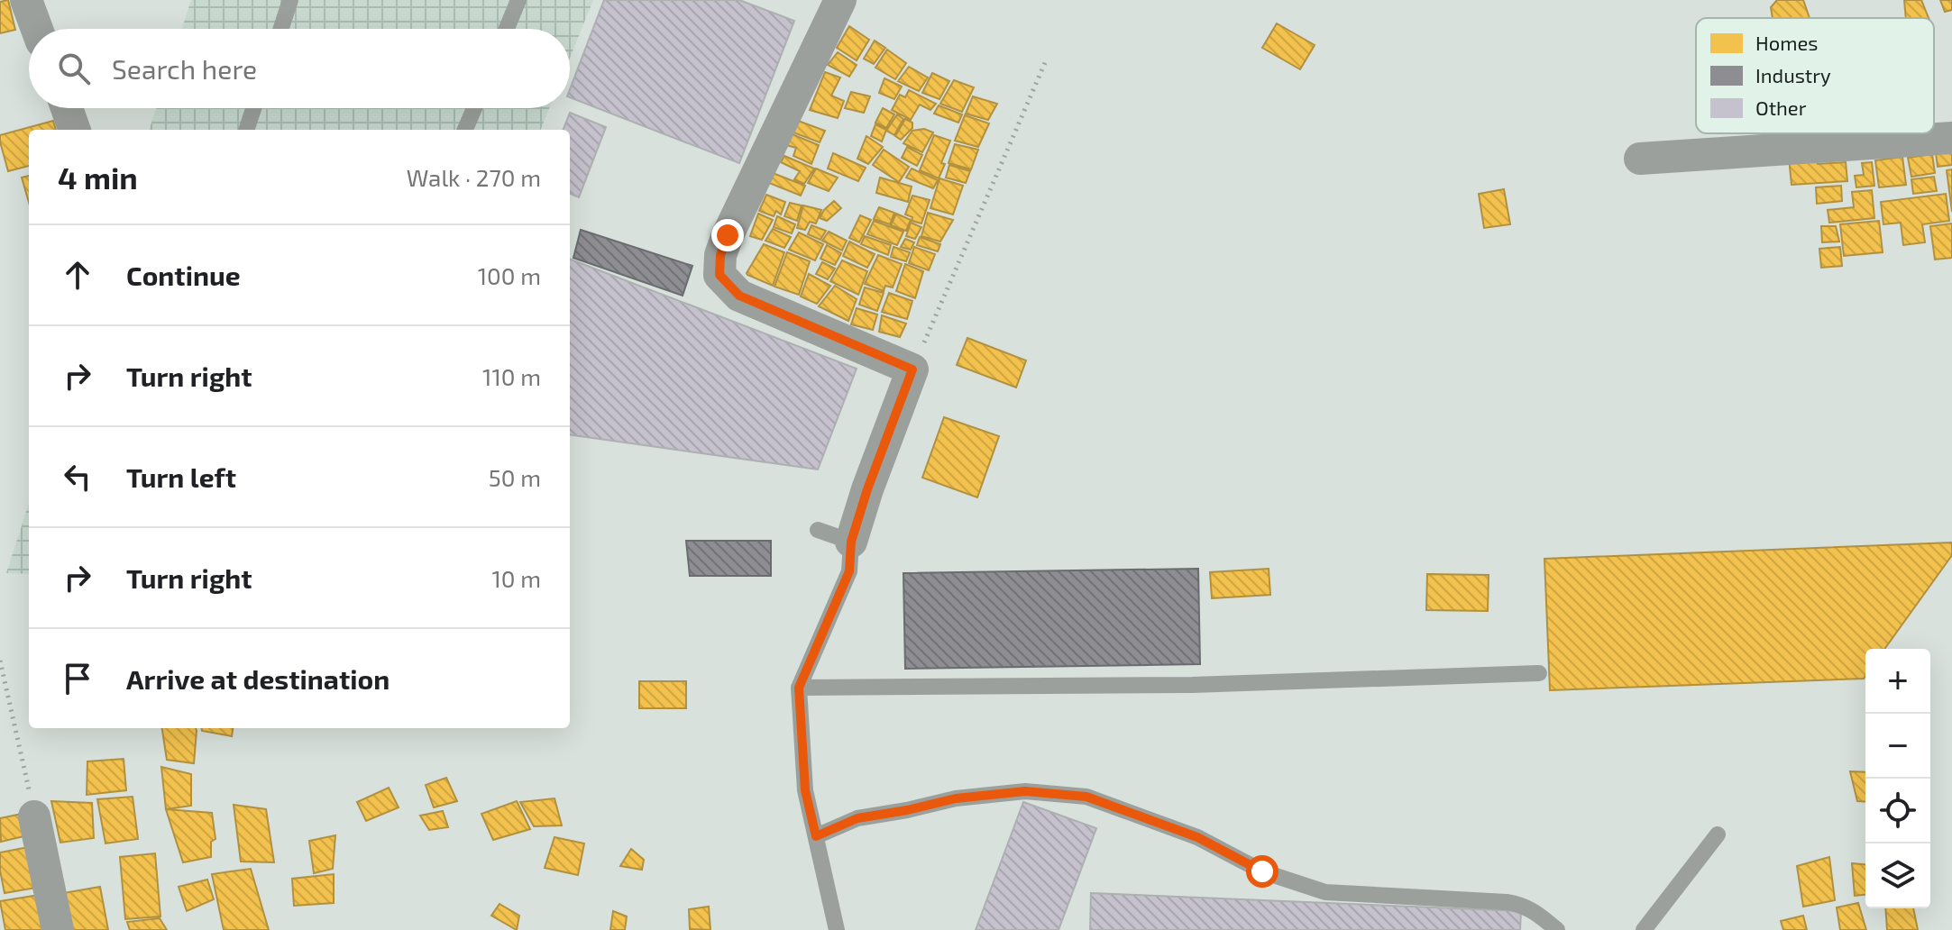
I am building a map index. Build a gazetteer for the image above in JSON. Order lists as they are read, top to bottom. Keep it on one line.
{"legend":["Homes","Industry","Other"],"page":{"search":"Search here","heading":["4 min","Walk · 270 m"],"list":[["Continue","100 m"],["Turn right","110 m"],["Turn left","50 m"],["Turn right","10 m"],"Arrive at destination"],"map_buttons":["+","−"]}}
